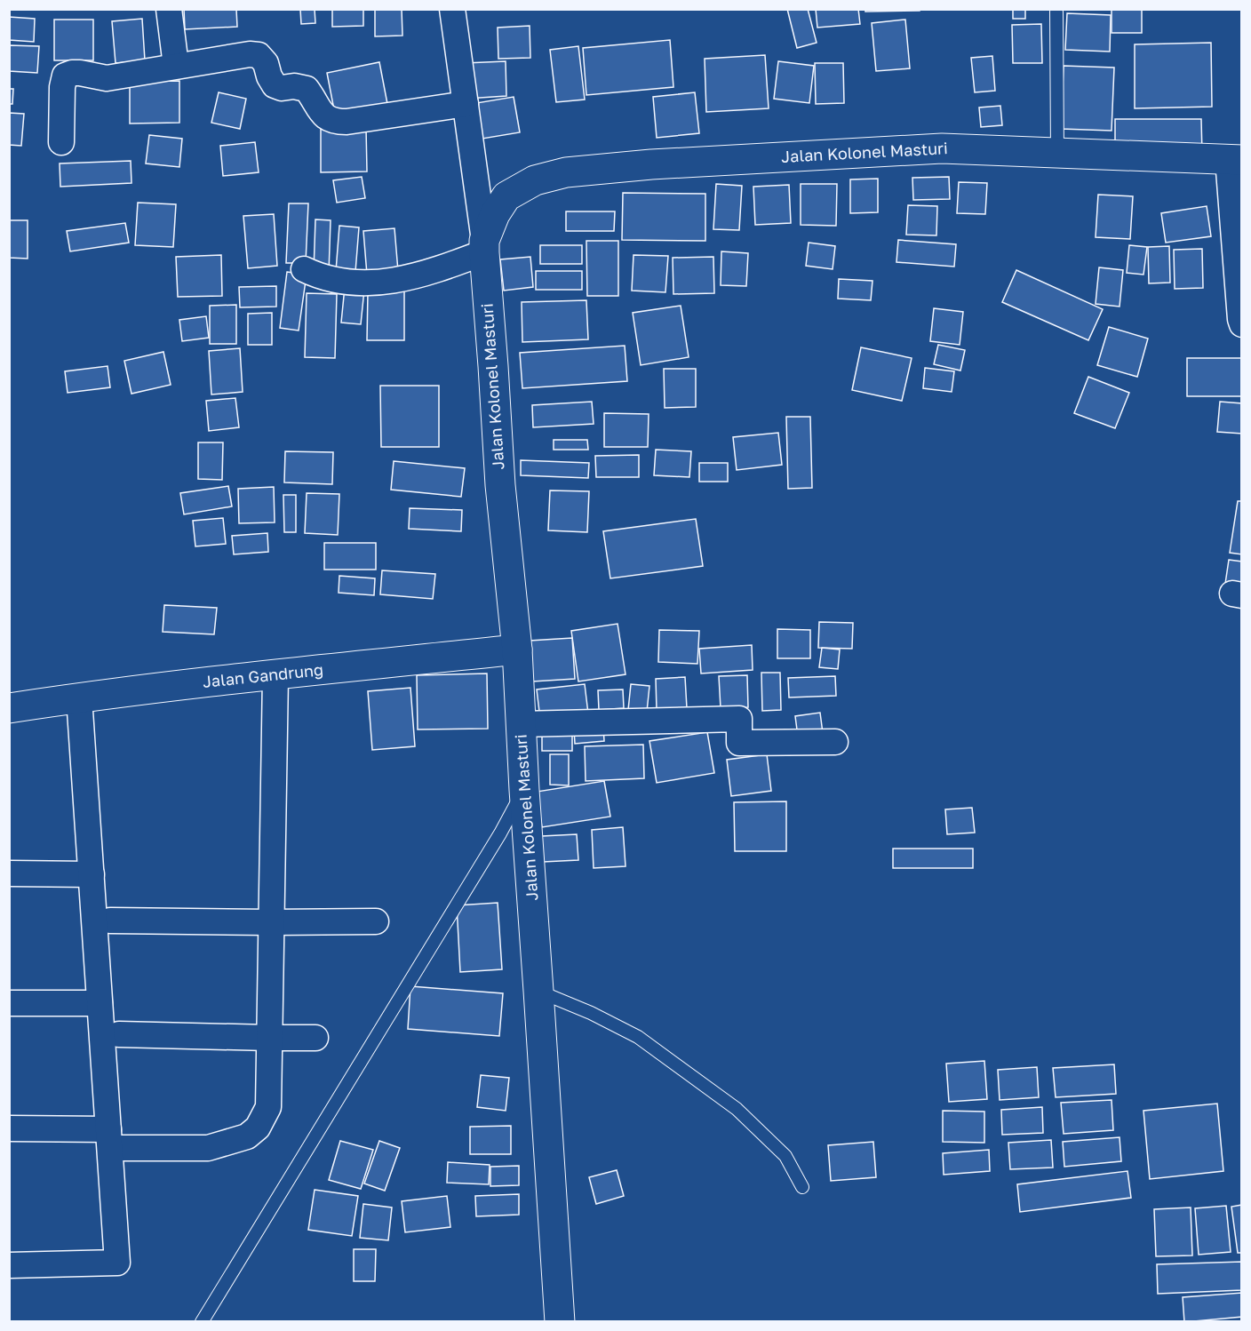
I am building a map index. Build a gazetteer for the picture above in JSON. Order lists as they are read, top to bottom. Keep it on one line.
{"streets":{"main road":["Jalan Kolonel Masturi","Jalan Gandrung"]},"crossings":[["Jalan Kolonel Masturi","Jalan Gandrung"]]}
